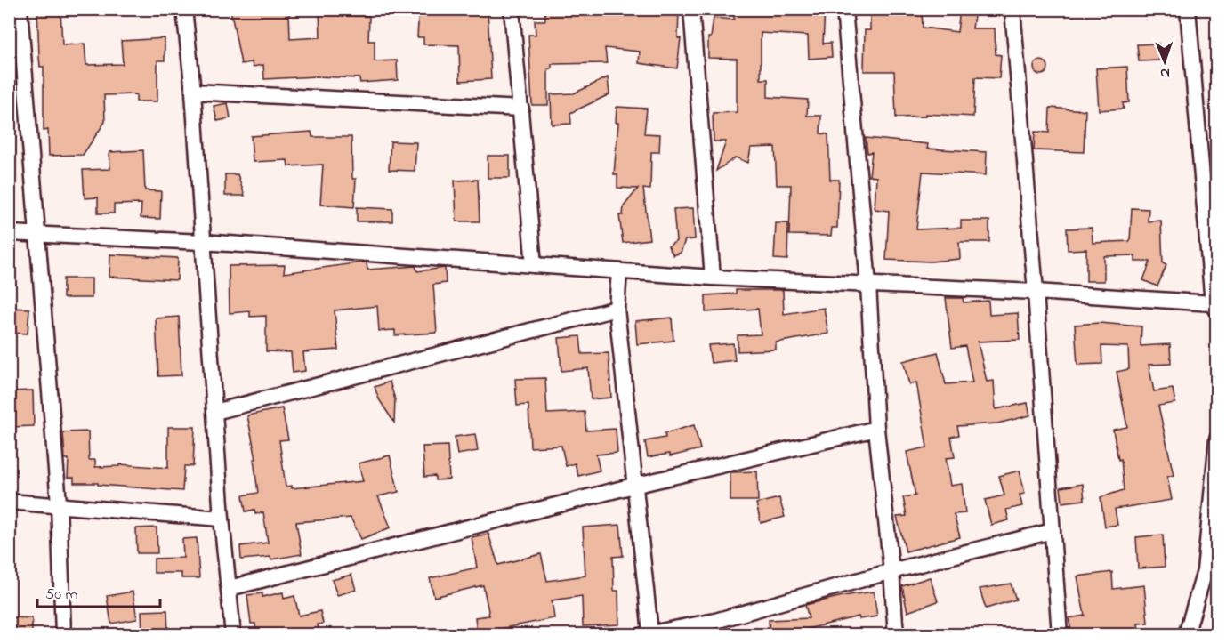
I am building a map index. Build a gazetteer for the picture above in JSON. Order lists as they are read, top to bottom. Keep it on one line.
{"scale_bar":"50 m","north":"bottom"}
